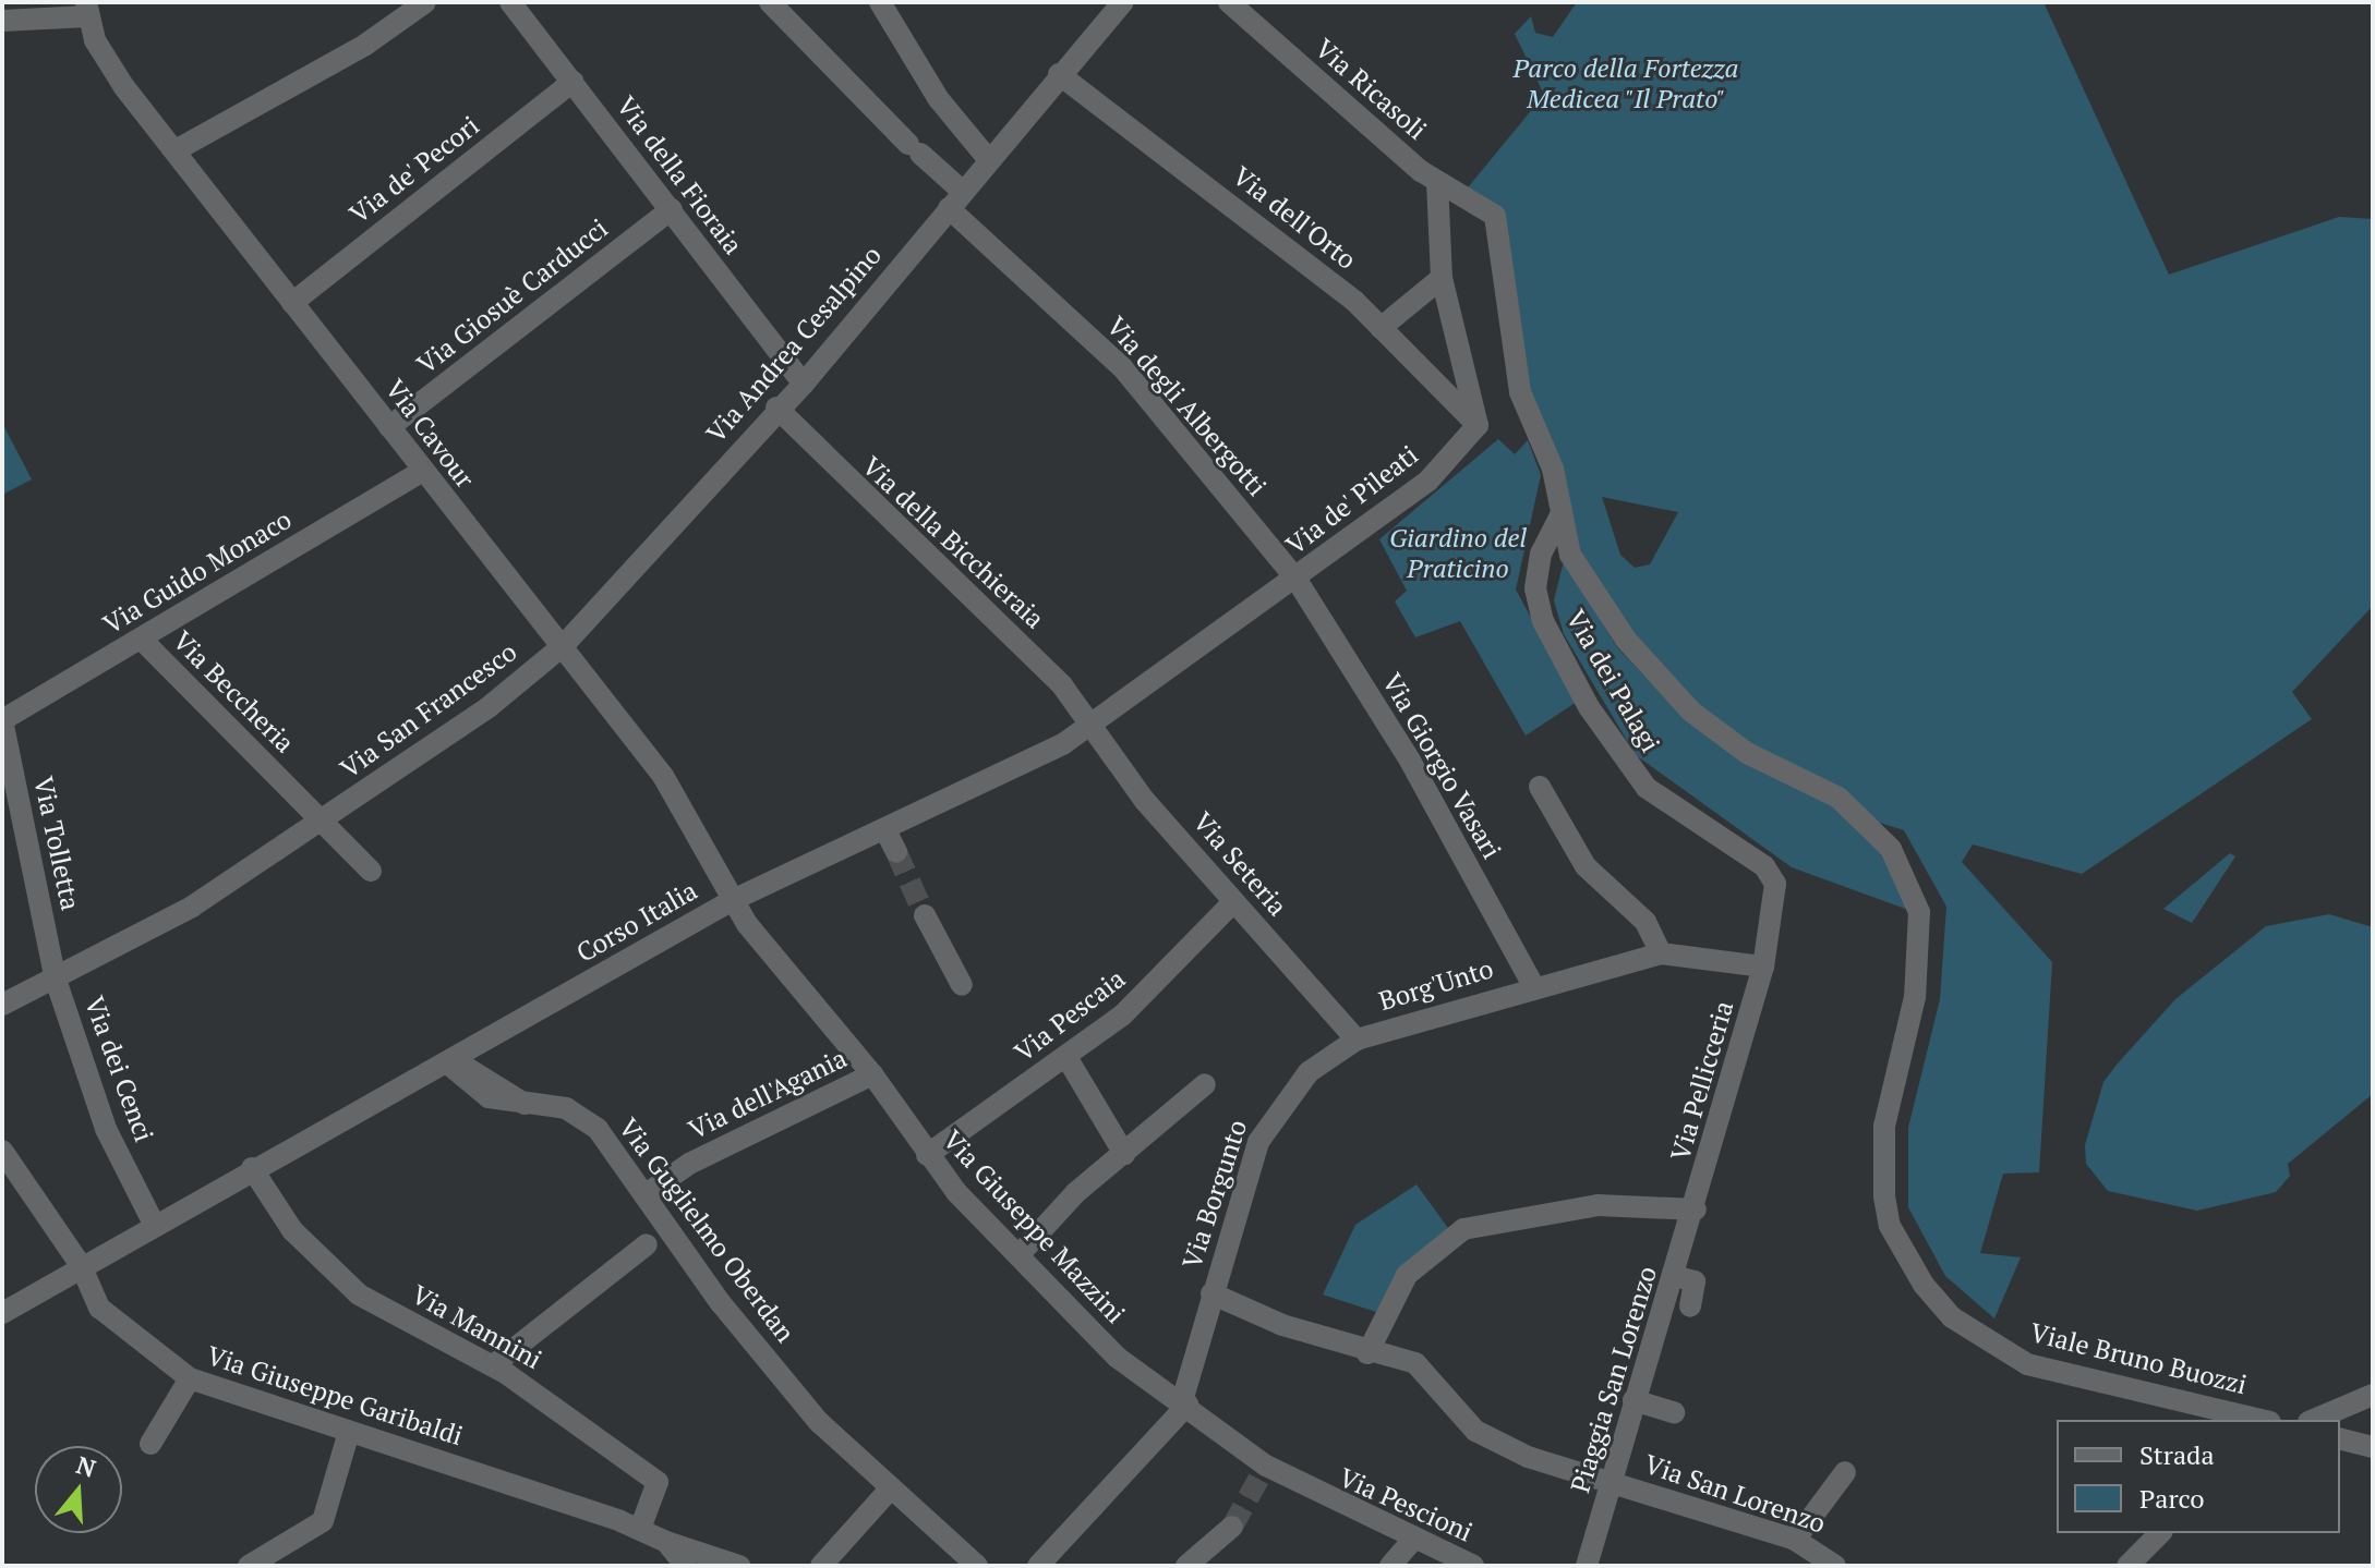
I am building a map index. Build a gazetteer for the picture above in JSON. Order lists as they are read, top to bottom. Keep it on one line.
{"streets":{"street":["Via Ricasoli","Via de' Pecori","Via della Fioraia","Via dell'Orto","Via Giosuè Carducci","Via Andrea Cesalpino","Via degli Albergotti","Via Cavour","Via de' Pileati","Via della Bicchieraia","Via Guido Monaco","Via dei Palagi","Via Beccheria","Via San Francesco","Via Giorgio Vasari","Via Tolletta","Via Seteria","Corso Italia","Borg'Unto","Via Pescaia","Via dei Cenci","Via Pellicceria","Via dell'Agania","Via Borgunto","Via Giuseppe Mazzini","Via Guglielmo Oberdan","Via Mannini","Viale Bruno Buozzi","Piaggia San Lorenzo","Via Giuseppe Garibaldi","Via San Lorenzo","Via Pescioni"]},"crossings":[["Via Ricasoli","Viale Bruno Buozzi"],["Via de' Pecori","Via della Fioraia"],["Via de' Pecori","Via Cavour"],["Via della Fioraia","Via Giosuè Carducci"],["Via della Fioraia","Via Andrea Cesalpino"],["Via dell'Orto","Via Andrea Cesalpino"],["Via dell'Orto","Via de' Pileati"],["Via Giosuè Carducci","Via Cavour"],["Via Andrea Cesalpino","Via degli Albergotti"],["Via Andrea Cesalpino","Via Cavour"],["Via Andrea Cesalpino","Via della Bicchieraia"],["Via Andrea Cesalpino","Via San Francesco"],["Via degli Albergotti","Via de' Pileati"],["Via degli Albergotti","Via Giorgio Vasari"],["Via degli Albergotti","Corso Italia"],["Via Cavour","Via Guido Monaco"],["Via Cavour","Via San Francesco"],["Via Cavour","Corso Italia"],["Via Cavour","Via Giuseppe Mazzini"],["Via de' Pileati","Via Giorgio Vasari"],["Via de' Pileati","Corso Italia"],["Via della Bicchieraia","Via Seteria"],["Via della Bicchieraia","Corso Italia"],["Via Guido Monaco","Via Beccheria"],["Via Guido Monaco","Via Tolletta"],["Via dei Palagi","Via Pellicceria"],["Via dei Palagi","Viale Bruno Buozzi"],["Via Beccheria","Via San Francesco"],["Via San Francesco","Via Tolletta"],["Via San Francesco","Via dei Cenci"],["Via Giorgio Vasari","Corso Italia"],["Via Giorgio Vasari","Borg'Unto"],["Via Tolletta","Via dei Cenci"],["Via Seteria","Corso Italia"],["Via Seteria","Borg'Unto"],["Via Seteria","Via Pescaia"],["Via Seteria","Via Borgunto"],["Corso Italia","Via dei Cenci"],["Corso Italia","Via Giuseppe Mazzini"],["Corso Italia","Via Guglielmo Oberdan"],["Corso Italia","Via Mannini"],["Corso Italia","Via Giuseppe Garibaldi"],["Borg'Unto","Via Borgunto"],["Via Pescaia","Via Giuseppe Mazzini"],["Via Pellicceria","Piaggia San Lorenzo"],["Via dell'Agania","Via Giuseppe Mazzini"],["Via dell'Agania","Via Guglielmo Oberdan"],["Via Borgunto","Via Giuseppe Mazzini"],["Via Borgunto","Via San Lorenzo"],["Via Giuseppe Mazzini","Via Pescioni"],["Via Mannini","Via Giuseppe Garibaldi"],["Piaggia San Lorenzo","Via San Lorenzo"]],"parks":["Parco della Fortezza Medicea \"Il Prato\"","Giardino del Praticino"],"legend":["Strada","Parco"],"north":"top"}
